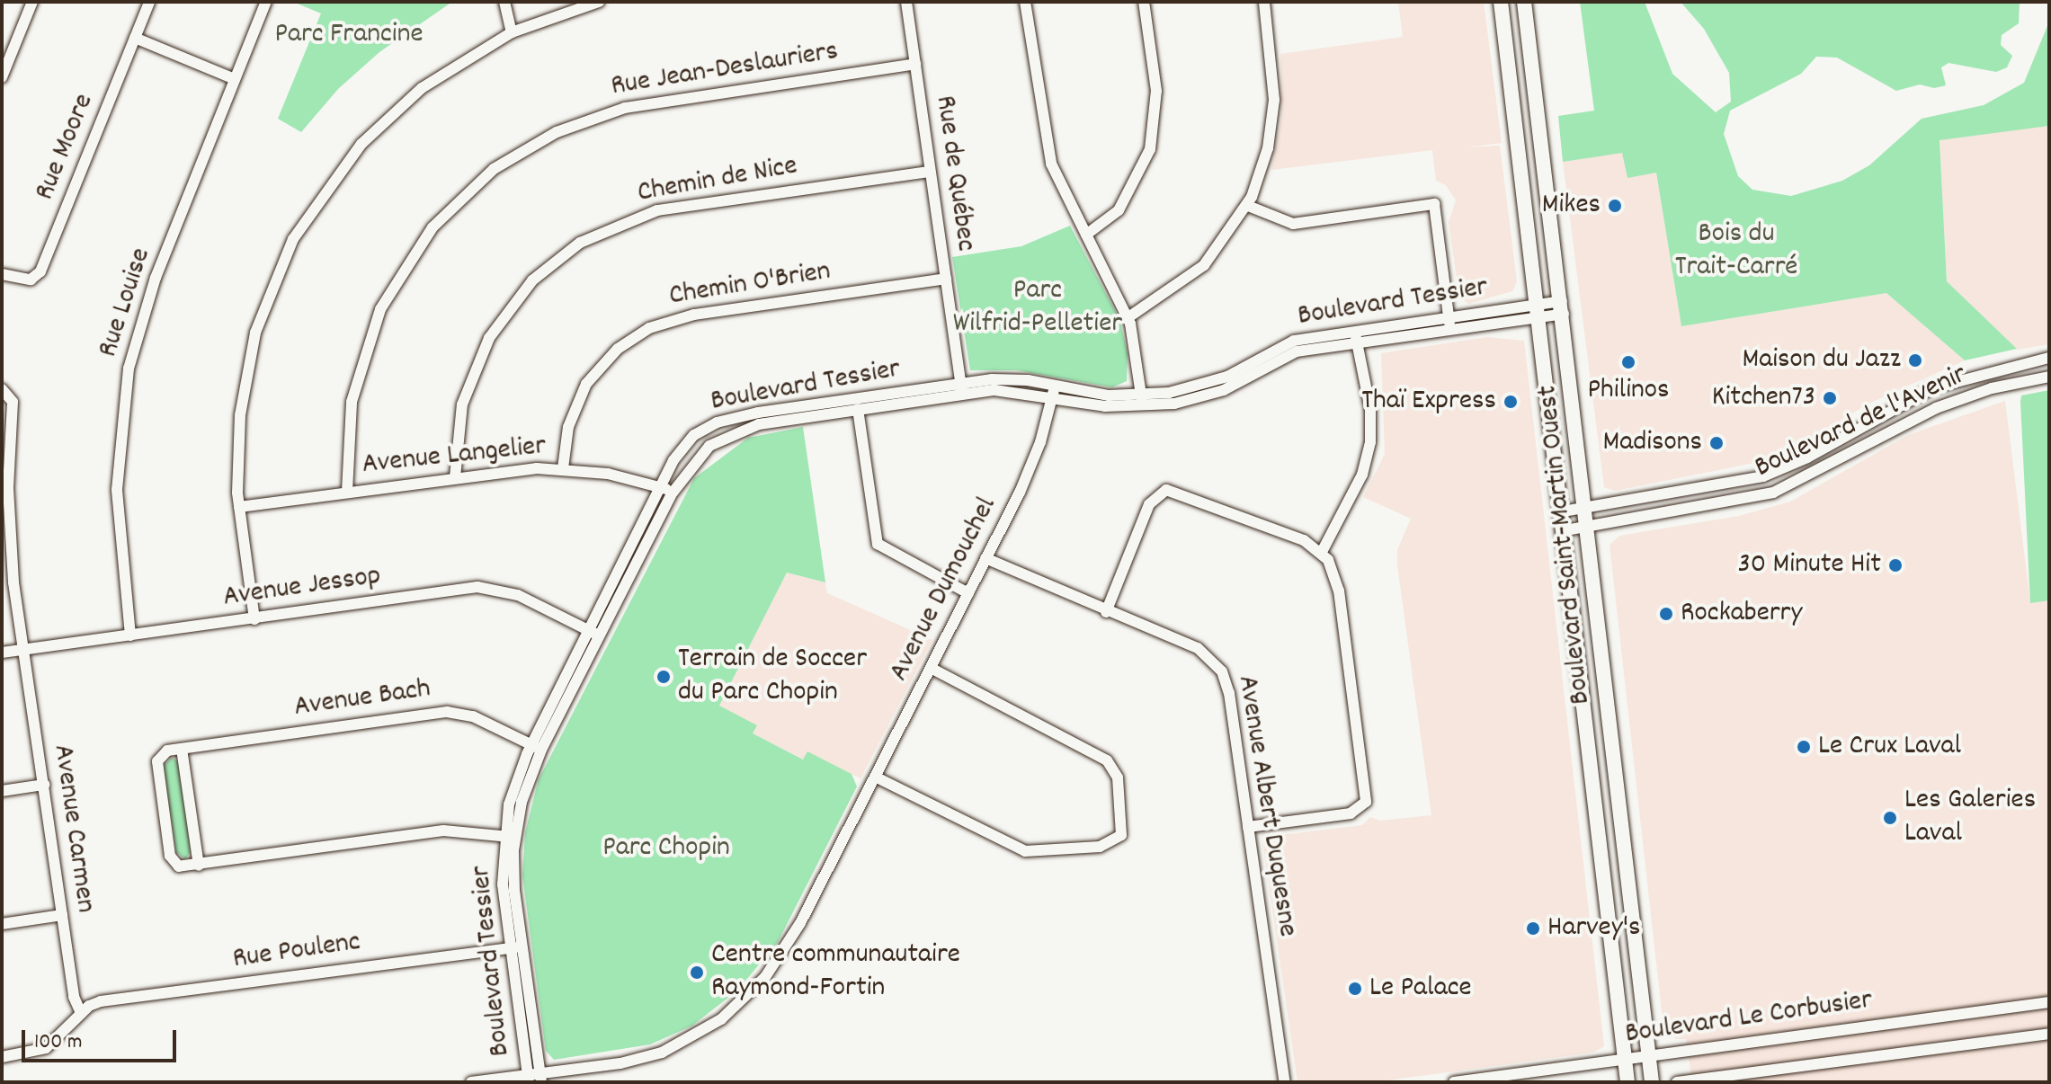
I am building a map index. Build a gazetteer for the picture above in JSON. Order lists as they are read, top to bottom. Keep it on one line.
{"streets":{"main road":["Boulevard Saint-Martin Ouest"],"street":["Rue Jean-Deslauriers","Rue Moore","Rue de Québec","Chemin de Nice","Chemin O'Brien","Rue Louise","Boulevard Tessier","Boulevard de l'Avenir","Avenue Langelier","Avenue Jessop","Avenue Dumouchel","Avenue Bach","Avenue Albert Duquesne","Avenue Carmen","Rue Poulenc","Boulevard Le Corbusier"]},"crossings":[["Rue Jean-Deslauriers","Rue de Québec"],["Rue Jean-Deslauriers","Avenue Langelier"],["Rue de Québec","Chemin de Nice"],["Rue de Québec","Chemin O'Brien"],["Rue de Québec","Boulevard Tessier"],["Chemin de Nice","Avenue Langelier"],["Chemin O'Brien","Avenue Langelier"],["Rue Louise","Avenue Jessop"],["Boulevard Tessier","Avenue Langelier"],["Boulevard Tessier","Boulevard Saint-Martin Ouest"],["Boulevard Tessier","Avenue Jessop"],["Boulevard Tessier","Avenue Dumouchel"],["Boulevard Tessier","Avenue Bach"],["Boulevard Tessier","Rue Poulenc"],["Boulevard de l'Avenir","Boulevard Saint-Martin Ouest"],["Boulevard Saint-Martin Ouest","Boulevard Le Corbusier"],["Avenue Jessop","Avenue Carmen"],["Avenue Dumouchel","Avenue Albert Duquesne"],["Avenue Carmen","Rue Poulenc"]],"parks":["Parc Francine","Bois du Trait-Carré","Parc Wilfrid-Pelletier","Parc Chopin"],"places":["Mikes","Maison du Jazz","Philinos","Kitchen73","Thaï Express","Madisons","30 Minute Hit","Rockaberry","Terrain de Soccer du Parc Chopin","Le Crux Laval","Les Galeries Laval","Harvey's","Centre communautaire Raymond-Fortin","Le Palace"],"scale_bar":"100 m"}
